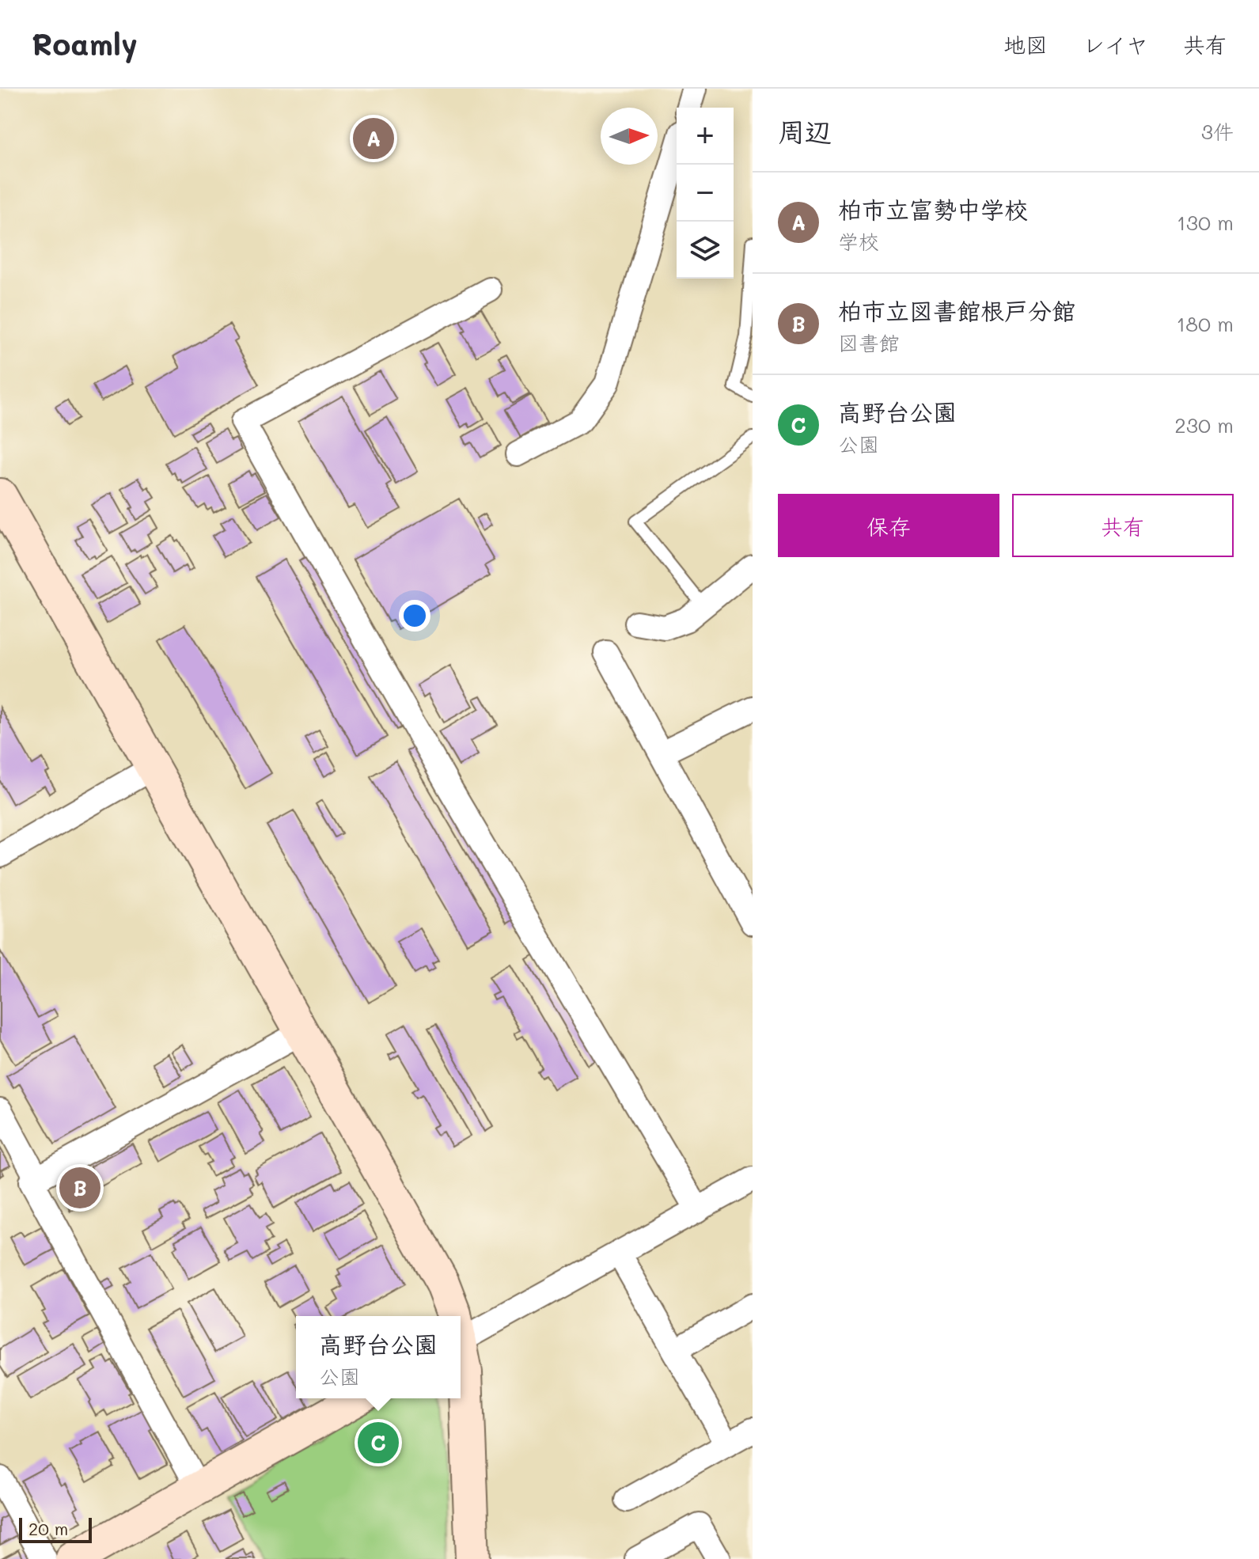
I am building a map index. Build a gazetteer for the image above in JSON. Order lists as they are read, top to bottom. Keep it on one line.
{"scale_bar":"20 m","north":"right","page":{"header":"Roamly","nav":["地図","レイヤ","共有"],"heading":["周辺","3件"],"map_buttons":["+","−"],"pins":["A","B","C"],"list":[{"mark":"A","name":"柏市立富勢中学校","note":"学校","value":"130 m"},{"mark":"B","name":"柏市立図書館根戸分館","note":"図書館","value":"180 m"},{"mark":"C","name":"高野台公園","note":"公園","value":"230 m"}],"buttons":["保存","共有"],"popup":["高野台公園","公園"],"scale":"20 m"}}
